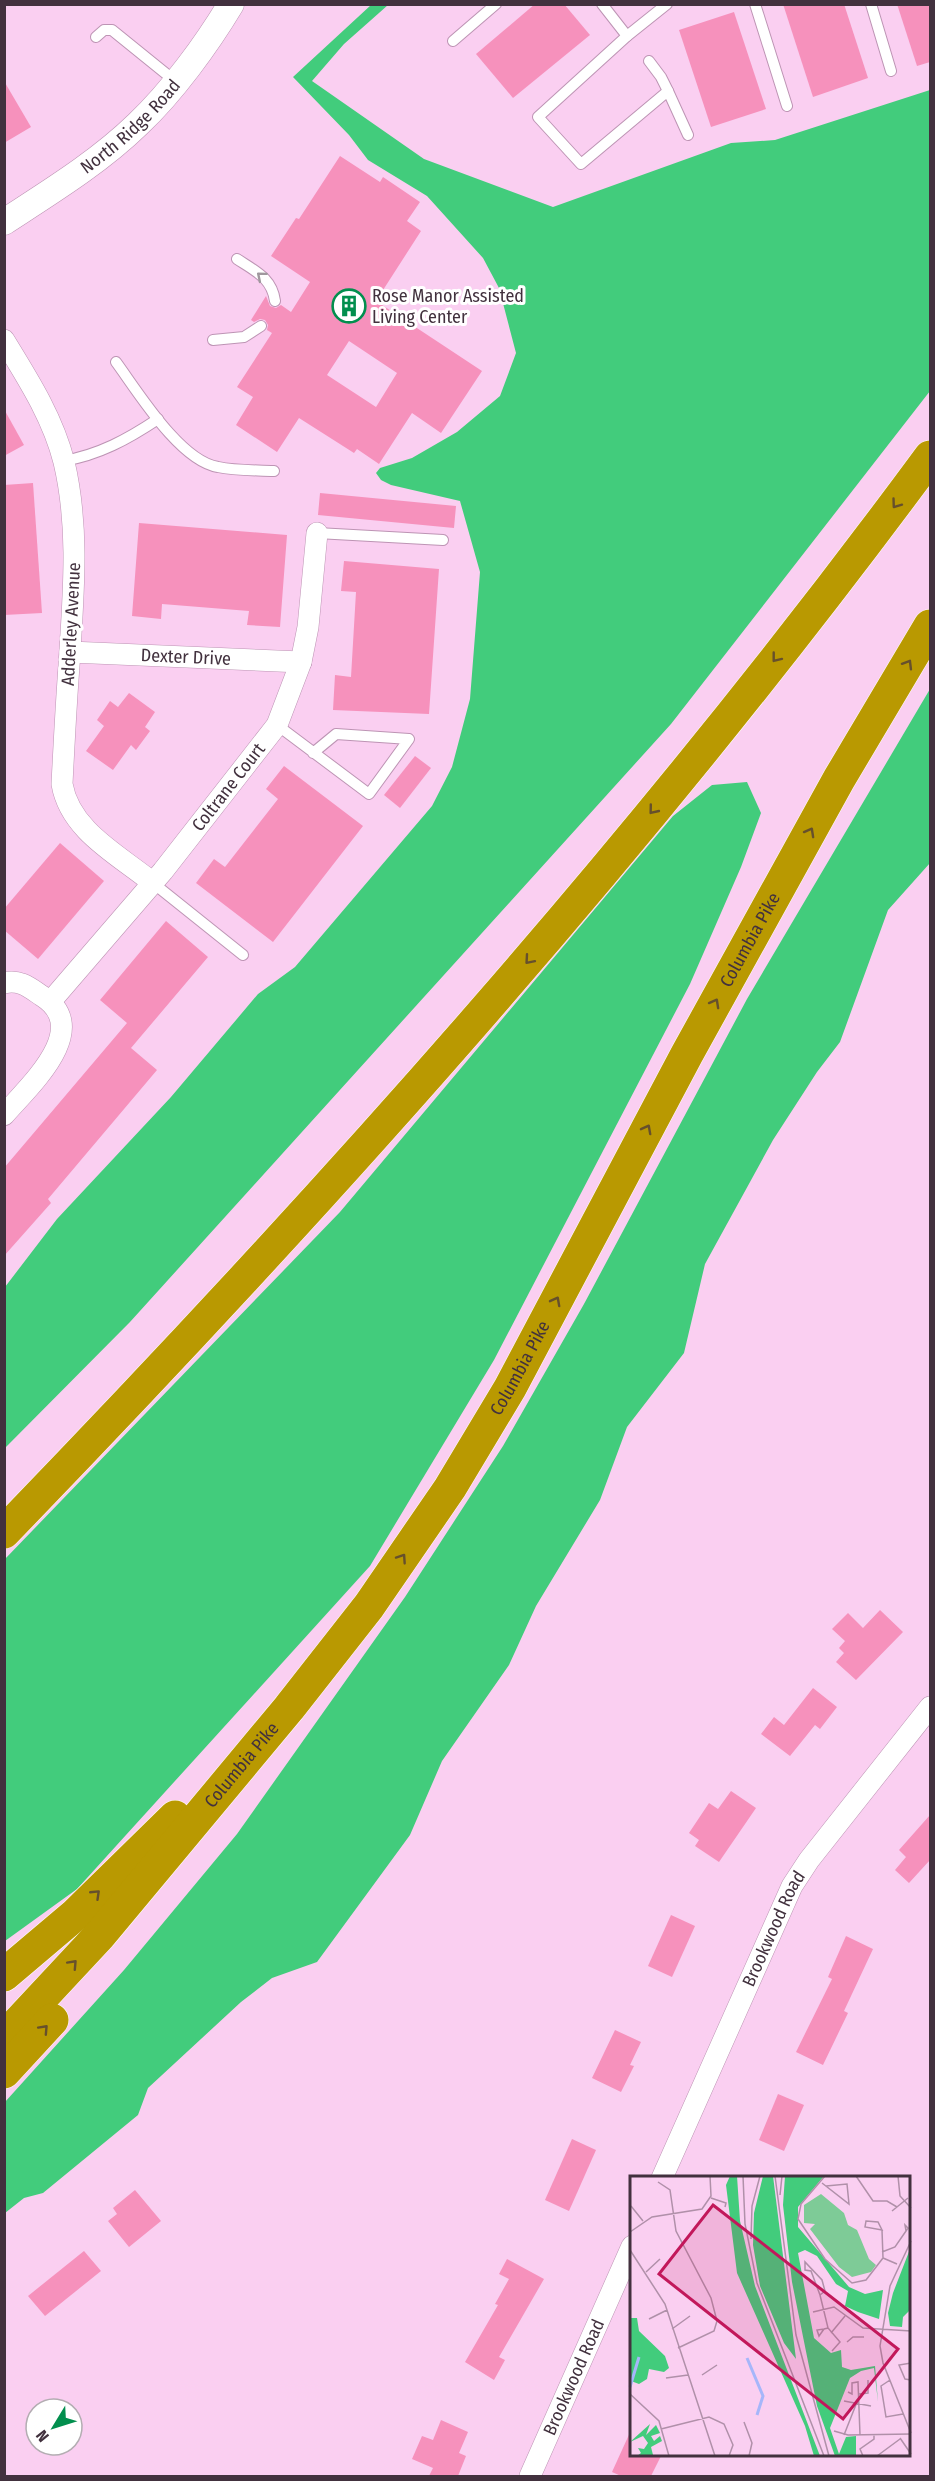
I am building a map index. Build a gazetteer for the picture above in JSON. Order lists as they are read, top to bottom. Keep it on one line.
{"streets":{"highway":["Columbia Pike"],"street":["North Ridge Road","Adderley Avenue","Dexter Drive","Coltrane Court","Brookwood Road"]},"crossings":[["Adderley Avenue","Dexter Drive"],["Adderley Avenue","Coltrane Court"],["Dexter Drive","Coltrane Court"]],"places":{"building":["Rose Manor Assisted Living Center"]},"north":"bottom left"}
